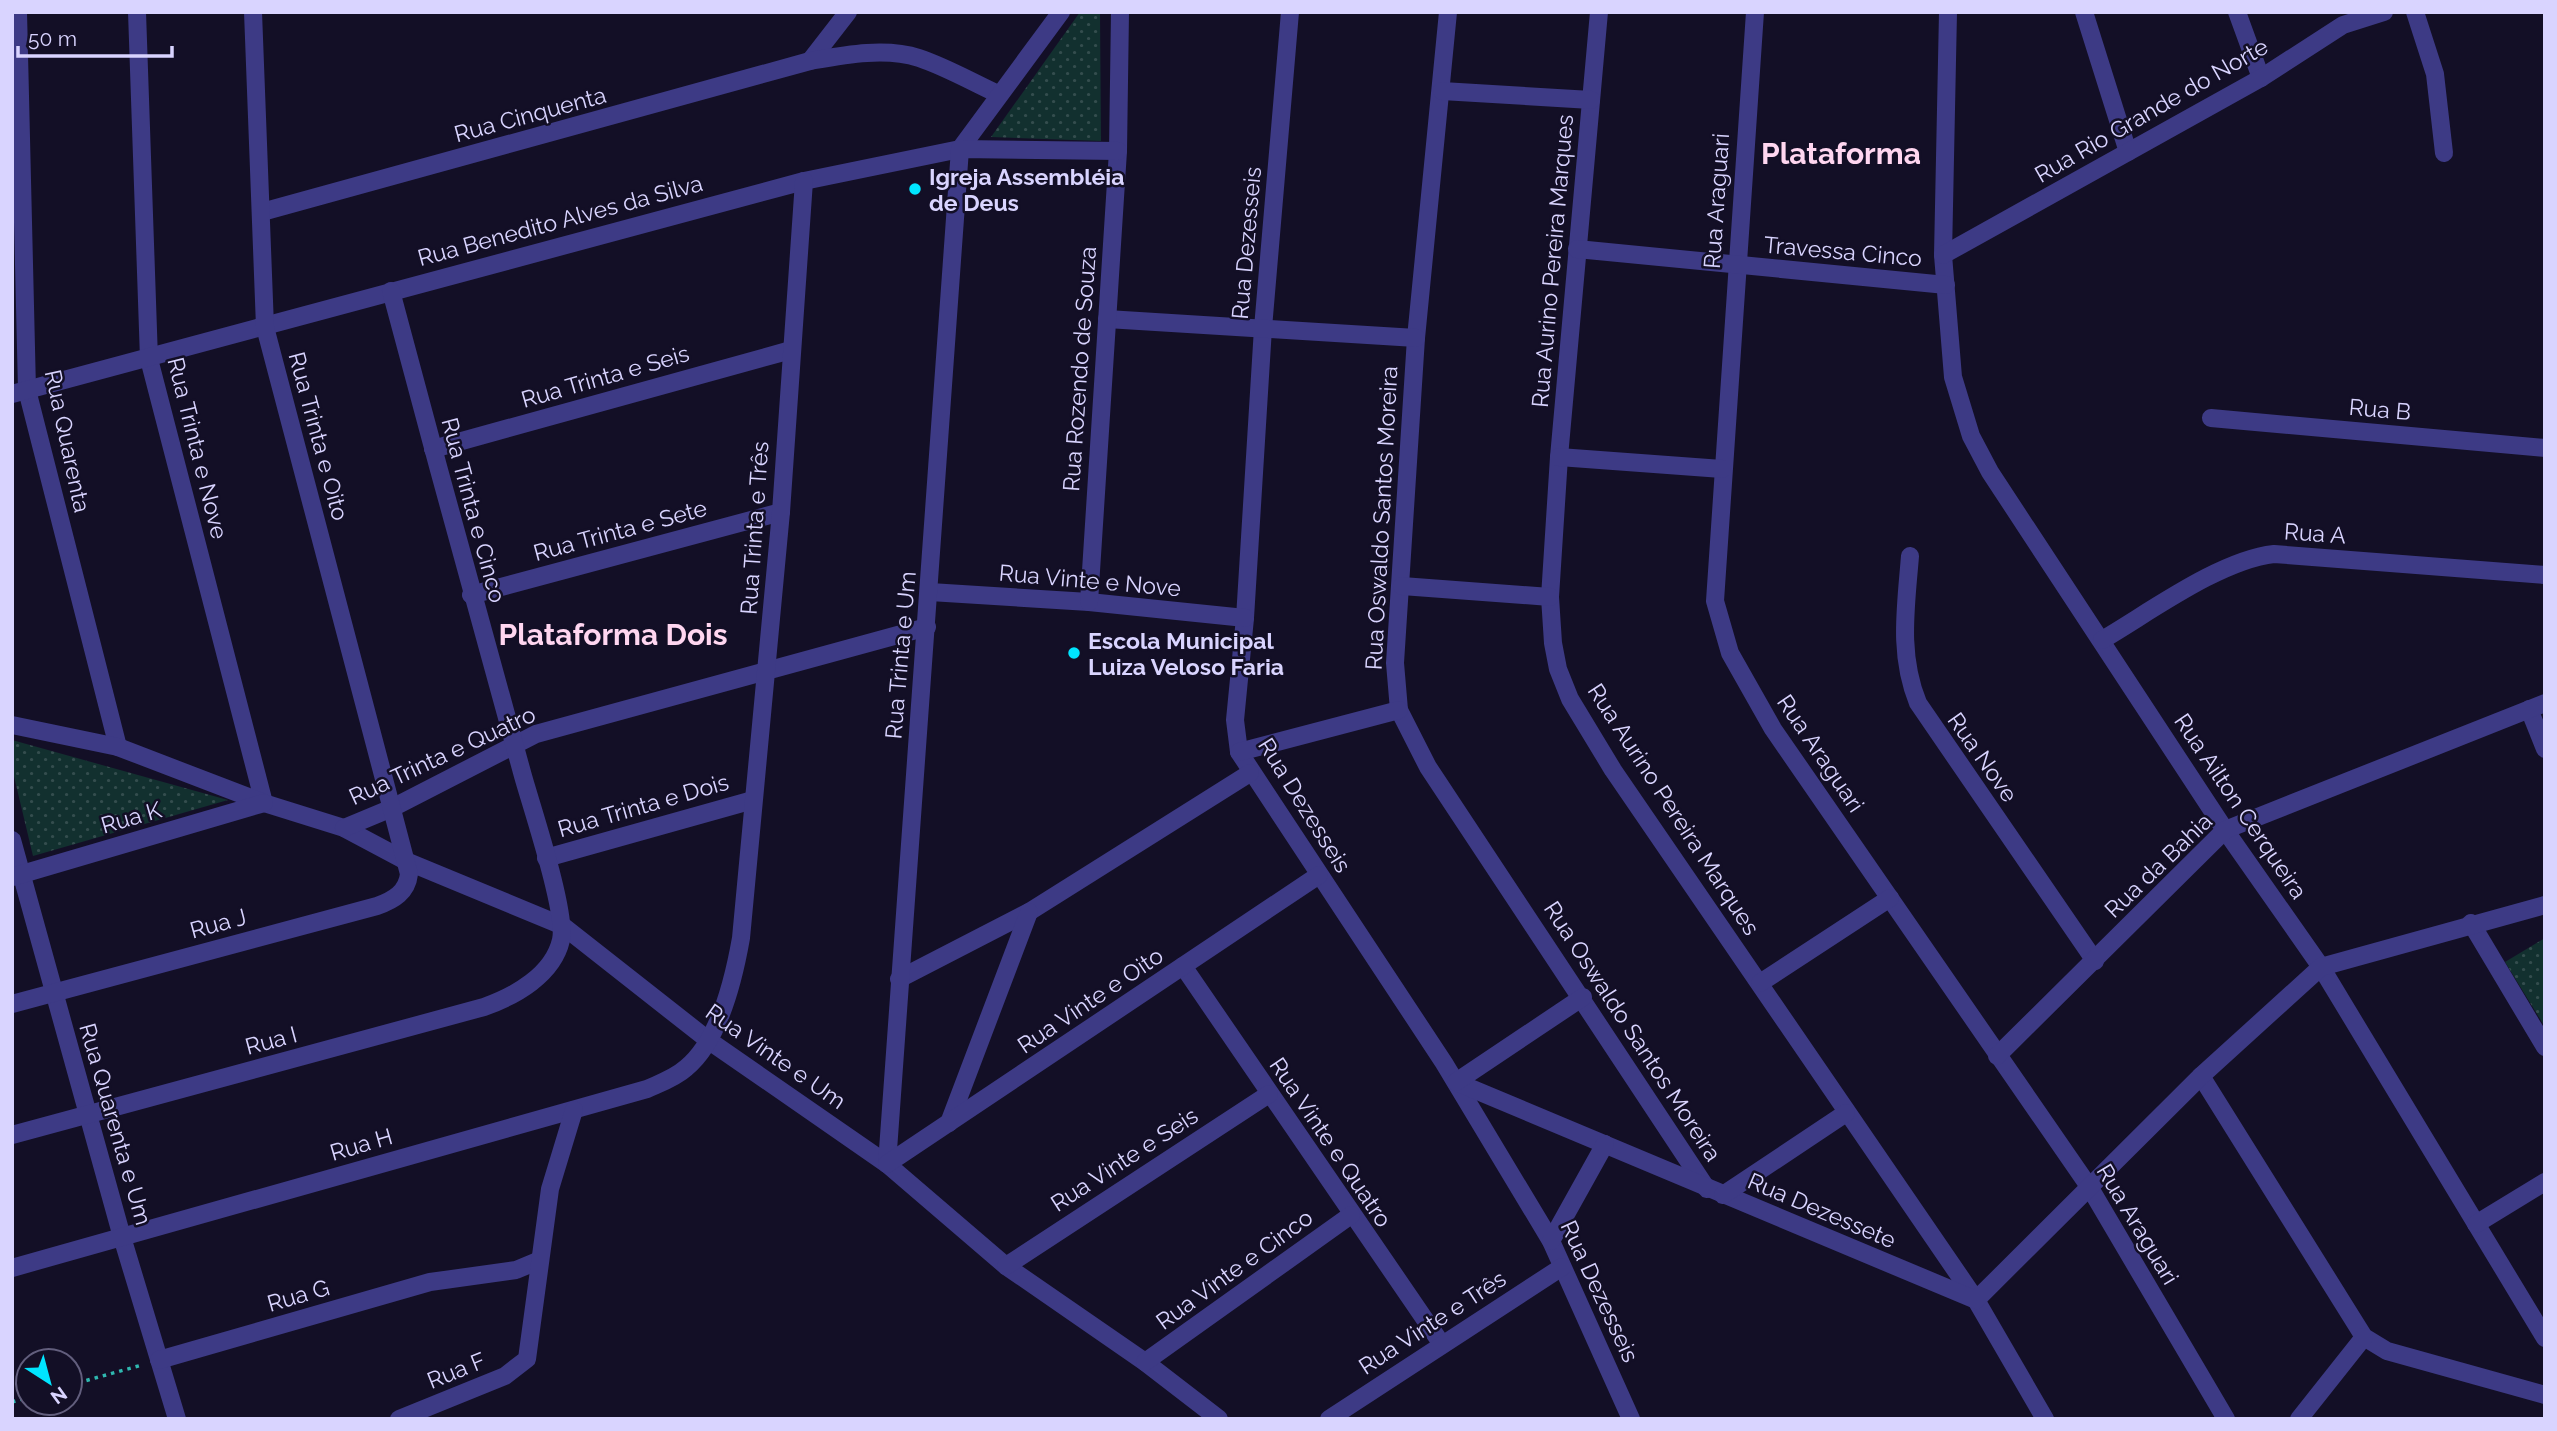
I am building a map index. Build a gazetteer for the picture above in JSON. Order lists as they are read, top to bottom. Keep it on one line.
{"streets":{"street":["Rua Rio Grande do Norte","Rua Cinquenta","Rua Araguari","Rua Benedito Alves da Silva","Rua Dezesseis","Travessa Cinco","Rua Aurino Pereira Marques","Rua Rozendo de Souza","Rua Trinta e Seis","Rua B","Rua Trinta e Oito","Rua Quarenta","Rua Trinta e Nove","Rua Trinta e Cinco","Rua Oswaldo Santos Moreira","Rua Trinta e Três","Rua Trinta e Sete","Rua A","Rua Vinte e Nove","Rua Trinta e Um","Rua Trinta e Quatro","Rua Nove","Rua Trinta e Dois","Rua Ailton Cerqueira","Rua K","Rua da Bahia","Rua J","Rua Vinte e Oito","Rua I","Rua Vinte e Um","Rua Quarenta e Um","Rua Vinte e Quatro","Rua H","Rua Vinte e Seis","Rua Dezessete","Rua Vinte e Cinco","Rua G","Rua Vinte e Três","Rua F"]},"crossings":[["Rua Rio Grande do Norte","Rua Ailton Cerqueira"],["Rua Cinquenta","Rua Trinta e Oito"],["Rua Araguari","Travessa Cinco"],["Rua Araguari","Rua da Bahia"],["Rua Benedito Alves da Silva","Rua Rozendo de Souza"],["Rua Benedito Alves da Silva","Rua Trinta e Oito"],["Rua Benedito Alves da Silva","Rua Quarenta"],["Rua Benedito Alves da Silva","Rua Trinta e Nove"],["Rua Benedito Alves da Silva","Rua Trinta e Cinco"],["Rua Benedito Alves da Silva","Rua Trinta e Três"],["Rua Benedito Alves da Silva","Rua Trinta e Um"],["Rua Dezesseis","Rua Vinte e Nove"],["Rua Dezesseis","Rua Vinte e Oito"],["Rua Dezesseis","Rua Dezessete"],["Rua Dezesseis","Rua Vinte e Três"],["Travessa Cinco","Rua Aurino Pereira Marques"],["Travessa Cinco","Rua Ailton Cerqueira"],["Rua Aurino Pereira Marques","Rua Dezessete"],["Rua Rozendo de Souza","Rua Vinte e Nove"],["Rua Trinta e Seis","Rua Trinta e Cinco"],["Rua Trinta e Seis","Rua Trinta e Três"],["Rua Trinta e Oito","Rua Trinta e Quatro"],["Rua Trinta e Oito","Rua J"],["Rua Trinta e Oito","Rua Vinte e Um"],["Rua Quarenta","Rua Vinte e Um"],["Rua Trinta e Nove","Rua K"],["Rua Trinta e Nove","Rua Vinte e Um"],["Rua Trinta e Cinco","Rua Trinta e Sete"],["Rua Trinta e Cinco","Rua Trinta e Quatro"],["Rua Trinta e Cinco","Rua Trinta e Dois"],["Rua Trinta e Cinco","Rua I"],["Rua Trinta e Cinco","Rua Vinte e Um"],["Rua Oswaldo Santos Moreira","Rua Dezessete"],["Rua Trinta e Três","Rua Trinta e Sete"],["Rua Trinta e Três","Rua Trinta e Quatro"],["Rua Trinta e Três","Rua Trinta e Dois"],["Rua Trinta e Três","Rua Vinte e Um"],["Rua Trinta e Três","Rua H"],["Rua A","Rua Ailton Cerqueira"],["Rua Vinte e Nove","Rua Trinta e Um"],["Rua Trinta e Um","Rua Trinta e Quatro"],["Rua Trinta e Um","Rua Vinte e Oito"],["Rua Trinta e Um","Rua Vinte e Um"],["Rua Trinta e Quatro","Rua Vinte e Um"],["Rua Nove","Rua da Bahia"],["Rua Ailton Cerqueira","Rua da Bahia"],["Rua K","Rua Vinte e Um"],["Rua K","Rua Quarenta e Um"],["Rua J","Rua Vinte e Um"],["Rua J","Rua Quarenta e Um"],["Rua Vinte e Oito","Rua Vinte e Um"],["Rua Vinte e Oito","Rua Vinte e Quatro"],["Rua I","Rua Vinte e Um"],["Rua I","Rua Quarenta e Um"],["Rua Vinte e Um","Rua H"],["Rua Vinte e Um","Rua Vinte e Seis"],["Rua Vinte e Um","Rua Vinte e Cinco"],["Rua Quarenta e Um","Rua H"],["Rua Quarenta e Um","Rua G"],["Rua Vinte e Quatro","Rua Vinte e Seis"],["Rua Vinte e Quatro","Rua Vinte e Cinco"],["Rua Vinte e Quatro","Rua Vinte e Três"],["Rua G","Rua F"]],"districts":["Plataforma","Plataforma Dois"],"places":["Igreja Assembléia de Deus","Escola Municipal Luiza Veloso Faria"],"scale_bar":"50 m","north":"bottom right"}
